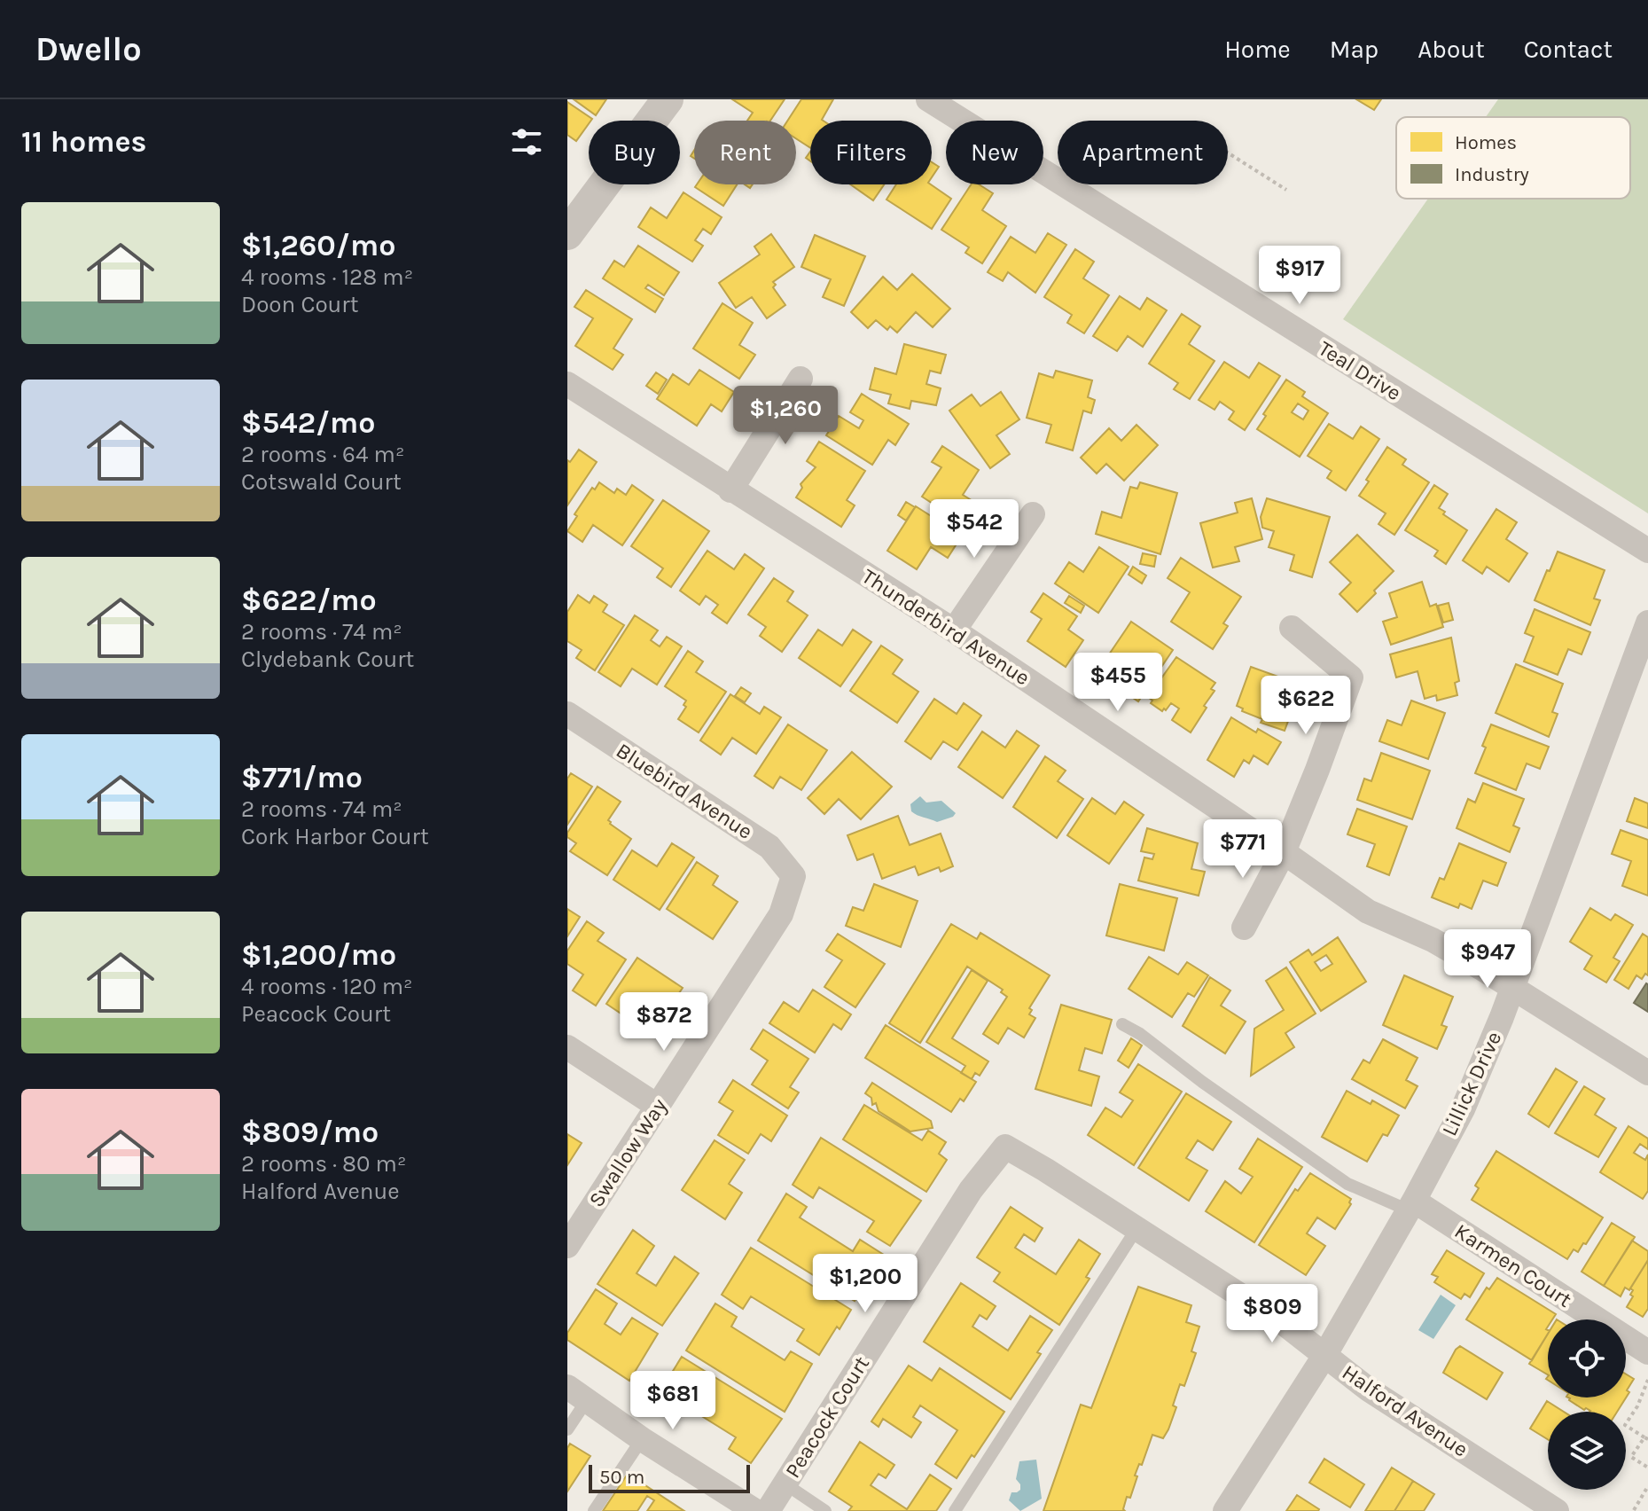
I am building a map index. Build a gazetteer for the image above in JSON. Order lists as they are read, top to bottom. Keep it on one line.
{"streets":{"street":["Teal Drive","Thunderbird Avenue","Bluebird Avenue","Lillick Drive","Swallow Way","Karmen Court","Halford Avenue","Peacock Court"]},"crossings":[["Thunderbird Avenue","Lillick Drive"],["Bluebird Avenue","Swallow Way"],["Lillick Drive","Karmen Court"],["Lillick Drive","Halford Avenue"],["Halford Avenue","Peacock Court"]],"legend":["Homes","Industry"],"scale_bar":"50 m","page":{"header":"Dwello","nav":["Home","Map","About","Contact"],"heading":"11 homes","chip":["Buy","Rent","Filters","New","Apartment"],"list":[{"name":"$1,260/mo","note":"4 rooms · 128 m² · Doon Court"},{"name":"$542/mo","note":"2 rooms · 64 m² · Cotswald Court"},{"name":"$622/mo","note":"2 rooms · 74 m² · Clydebank Court"},{"name":"$771/mo","note":"2 rooms · 74 m² · Cork Harbor Court"},{"name":"$1,200/mo","note":"4 rooms · 120 m² · Peacock Court"},{"name":"$809/mo","note":"2 rooms · 80 m² · Halford Avenue"}],"price":["$917","$1,260","$542","$455","$622","$771","$947","$872","$1,200","$809","$681"],"scale":"50 m"}}
